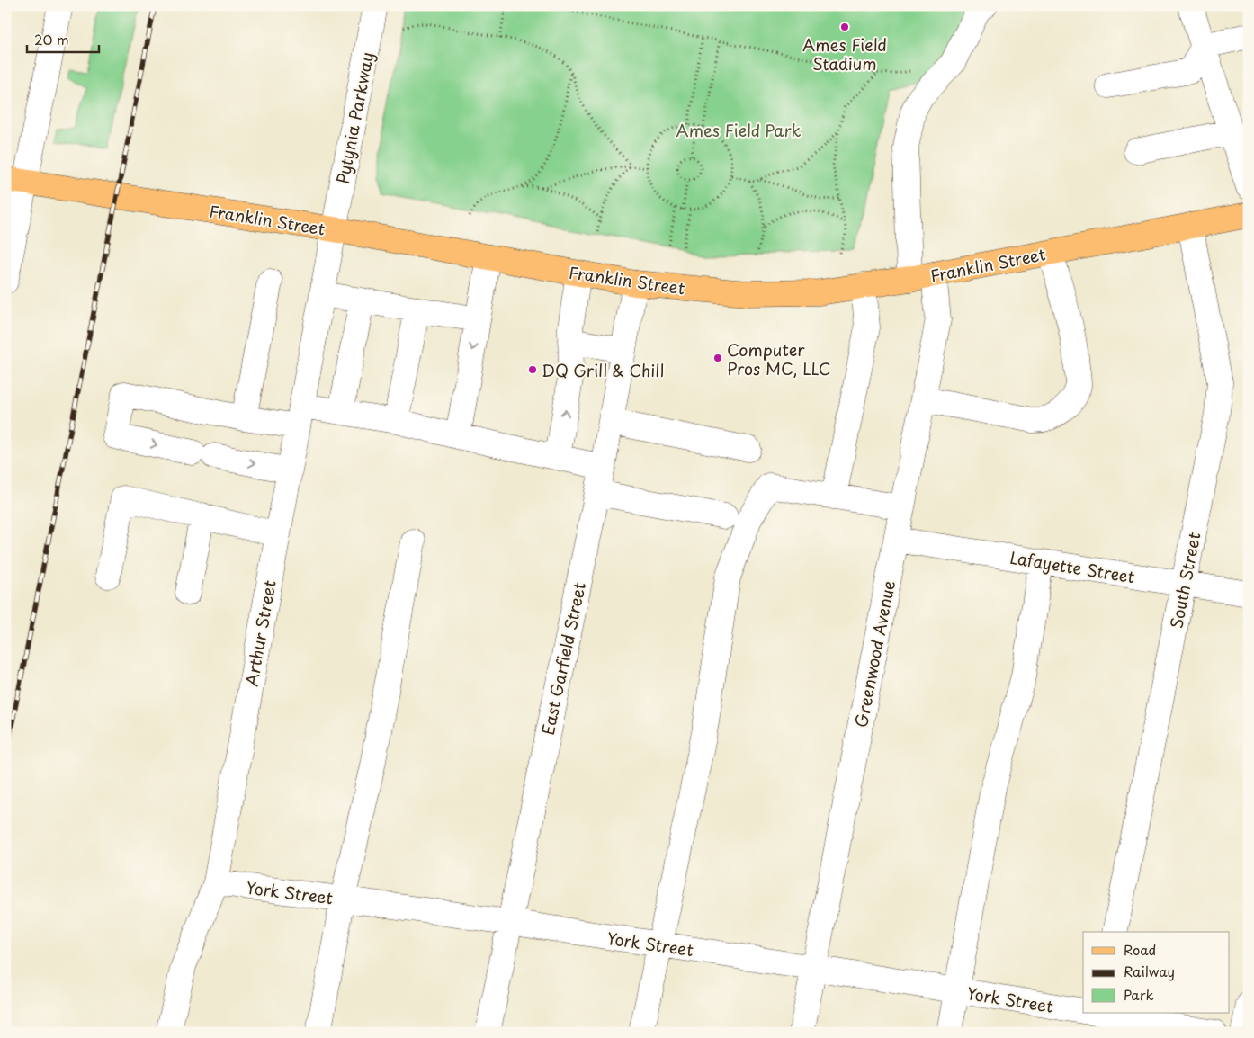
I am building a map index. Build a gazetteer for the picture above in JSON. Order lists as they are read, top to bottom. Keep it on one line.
{"streets":{"main road":["Franklin Street"],"street":["Pytynia Parkway","Lafayette Street","South Street","Arthur Street","Greenwood Avenue","East Garfield Street","York Street"]},"crossings":[["Pytynia Parkway","Franklin Street"],["Pytynia Parkway","Arthur Street"],["Franklin Street","South Street"],["Franklin Street","Arthur Street"],["Franklin Street","Greenwood Avenue"],["Franklin Street","East Garfield Street"],["Lafayette Street","South Street"],["Lafayette Street","Greenwood Avenue"],["Arthur Street","York Street"],["Greenwood Avenue","York Street"],["East Garfield Street","York Street"]],"parks":["Ames Field Park"],"places":["Ames Field Stadium","Computer Pros MC, LLC","DQ Grill & Chill"],"legend":["Road","Railway","Park"],"scale_bar":"20 m"}
